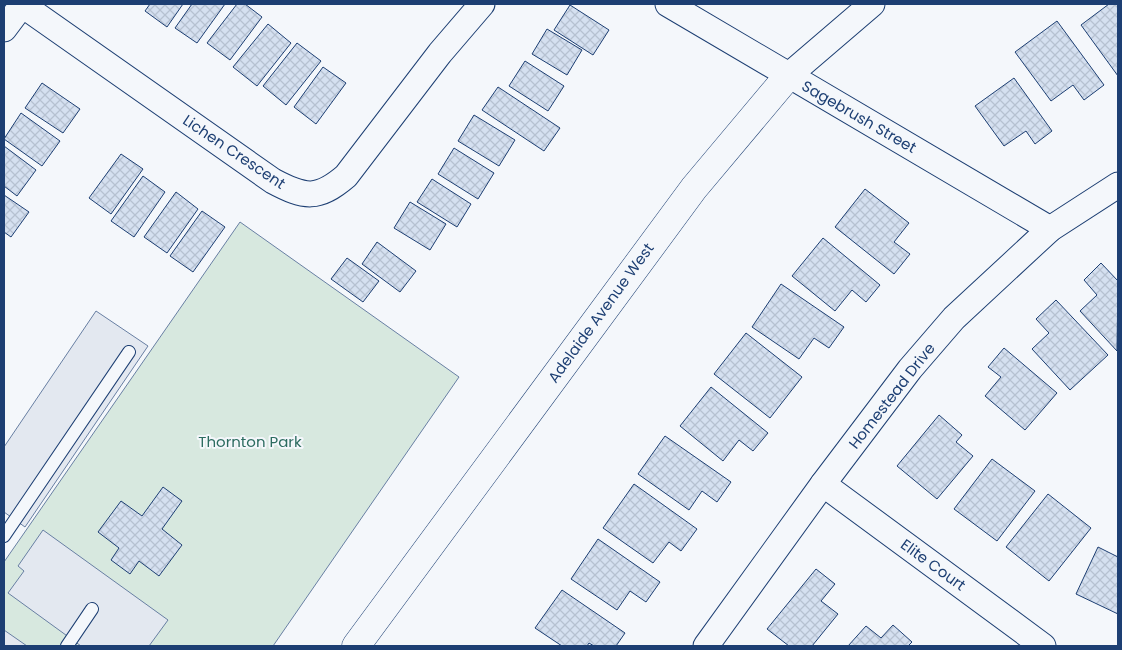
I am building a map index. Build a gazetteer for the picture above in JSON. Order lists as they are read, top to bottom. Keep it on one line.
{"streets":{"street":["Sagebrush Street","Lichen Crescent","Adelaide Avenue West","Homestead Drive","Elite Court"]},"crossings":[["Sagebrush Street","Adelaide Avenue West"],["Sagebrush Street","Homestead Drive"],["Homestead Drive","Elite Court"]],"parks":["Thornton Park"]}
